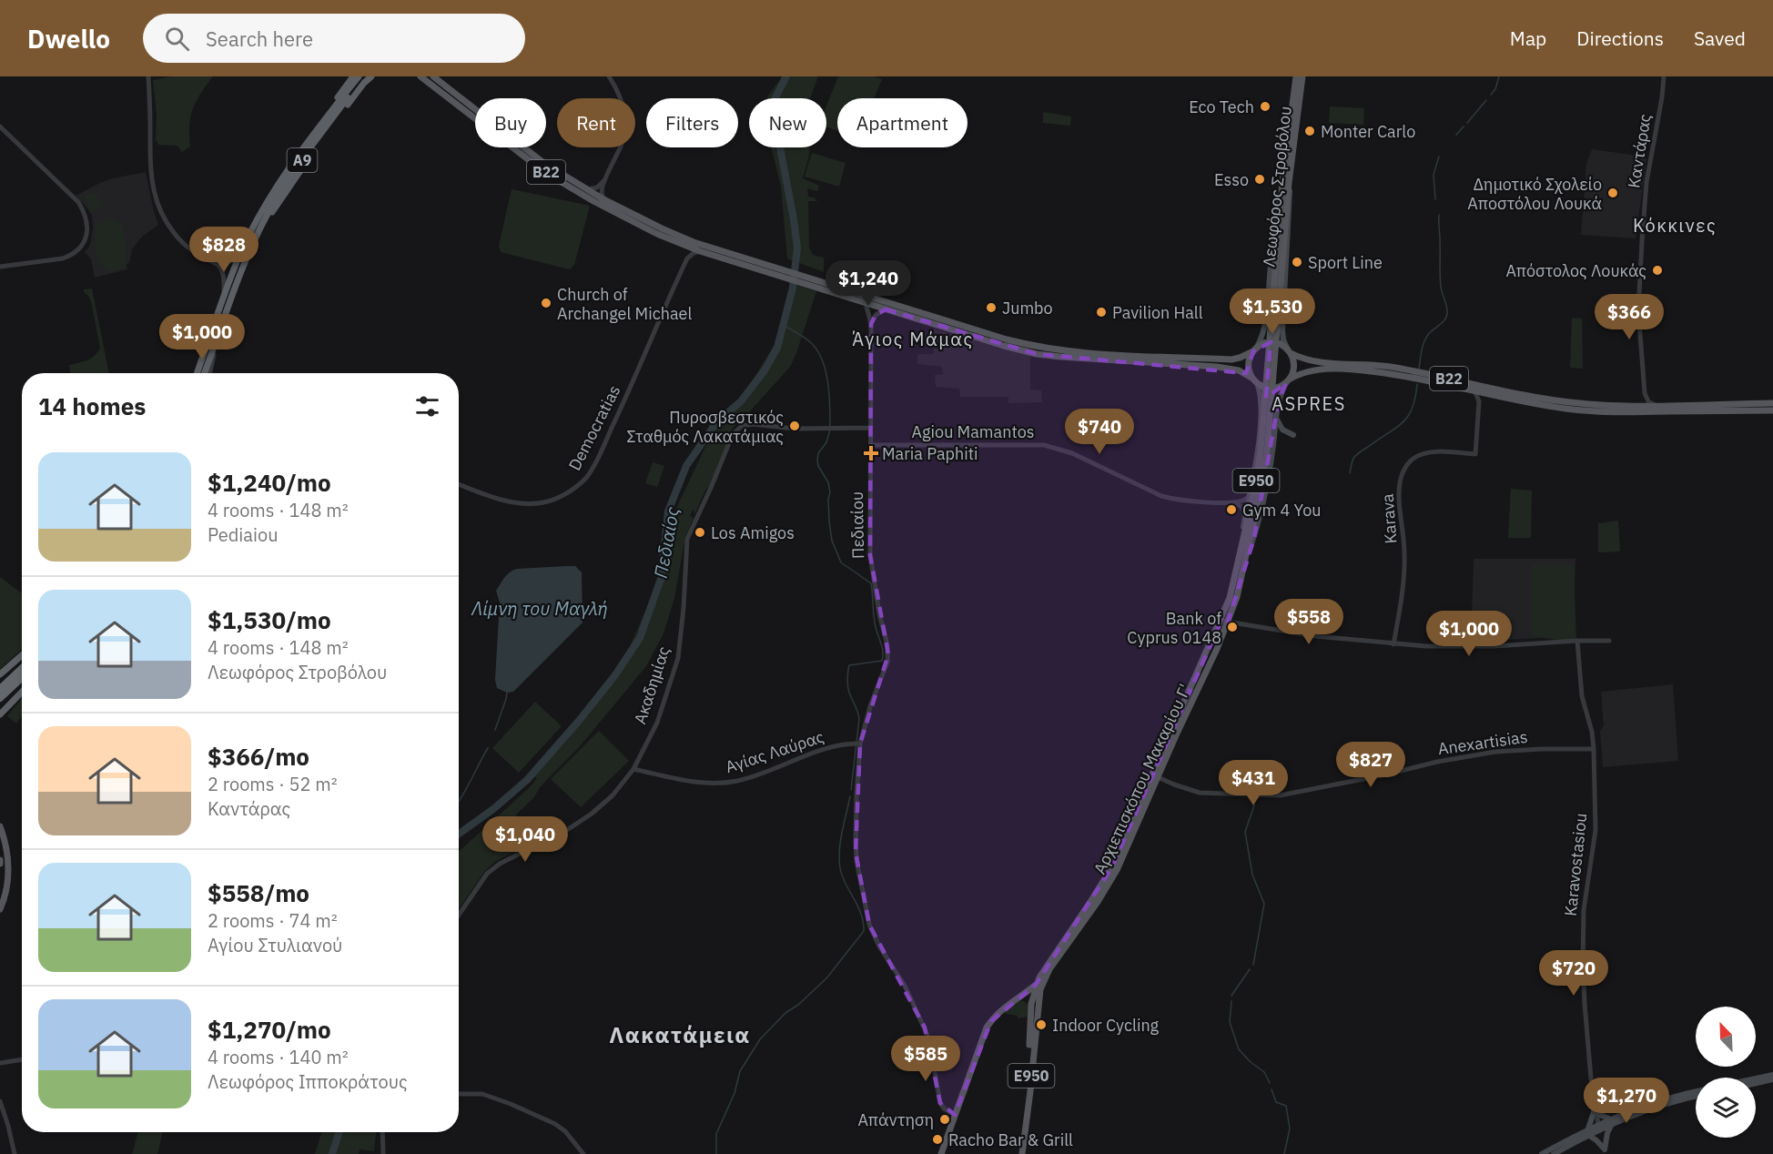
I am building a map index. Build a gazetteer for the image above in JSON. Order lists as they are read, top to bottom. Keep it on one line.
{"streets":{"highway":["A9"],"main road":["B22","Λεωφόρος Στροβόλου","E950","Αρχιεπισκόπου Μακαρίου Γ'"],"street":["Καντάρας","Democratias","Agiou Mamantos","Karava","Πεδιαίου","Ακαδημίας","Anexartisias","Αγίας Λαύρας","Karavostasiou"]},"crossings":[["B22","E950"],["B22","Πεδιαίου"],["Λεωφόρος Στροβόλου","E950"],["Λεωφόρος Στροβόλου","Αρχιεπισκόπου Μακαρίου Γ'"],["Agiou Mamantos","E950"],["Agiou Mamantos","Πεδιαίου"],["E950","Αρχιεπισκόπου Μακαρίου Γ'"],["Πεδιαίου","Ακαδημίας"],["Πεδιαίου","Αγίας Λαύρας"],["Πεδιαίου","Αρχιεπισκόπου Μακαρίου Γ'"],["Ακαδημίας","Αγίας Λαύρας"],["Anexartisias","Αρχιεπισκόπου Μακαρίου Γ'"],["Anexartisias","Karavostasiou"]],"districts":["Κόκκινες","Άγιος Μάμας","ASPRES","Λακατάμεια"],"water":["Πεδιαίος","Λίμνη του Μαγλή"],"places":{"other":["Eco Tech","Monter Carlo","Esso","Δημοτικό Σχολείο Αποστόλου Λουκά","Sport Line","Απόστολος Λουκάς","Church of Archangel Michael","Jumbo","Pavilion Hall","Πυροσβεστικός Σταθμός Λακατάμιας","Gym 4 You","Los Amigos","Bank of Cyprus 0148","Indoor Cycling","Απάντηση","Racho Bar & Grill"],"health":["Maria Paphiti"]},"north":"top left","page":{"header":"Dwello","search":"Search here","nav":["Map","Directions","Saved"],"chip":["Buy","Rent","Filters","New","Apartment"],"price":["$828","$1,240","$1,530","$366","$1,000","$740","$558","$1,000","$827","$431","$1,040","$720","$585","$1,270"],"heading":"14 homes","list":[{"name":"$1,240/mo","note":"4 rooms · 148 m² · Pediaiou"},{"name":"$1,530/mo","note":"4 rooms · 148 m² · Λεωφόρος Στροβόλου"},{"name":"$366/mo","note":"2 rooms · 52 m² · Καντάρας"},{"name":"$558/mo","note":"2 rooms · 74 m² · Αγίου Στυλιανού"},{"name":"$1,270/mo","note":"4 rooms · 140 m² · Λεωφόρος Ιπποκράτους"}]}}
